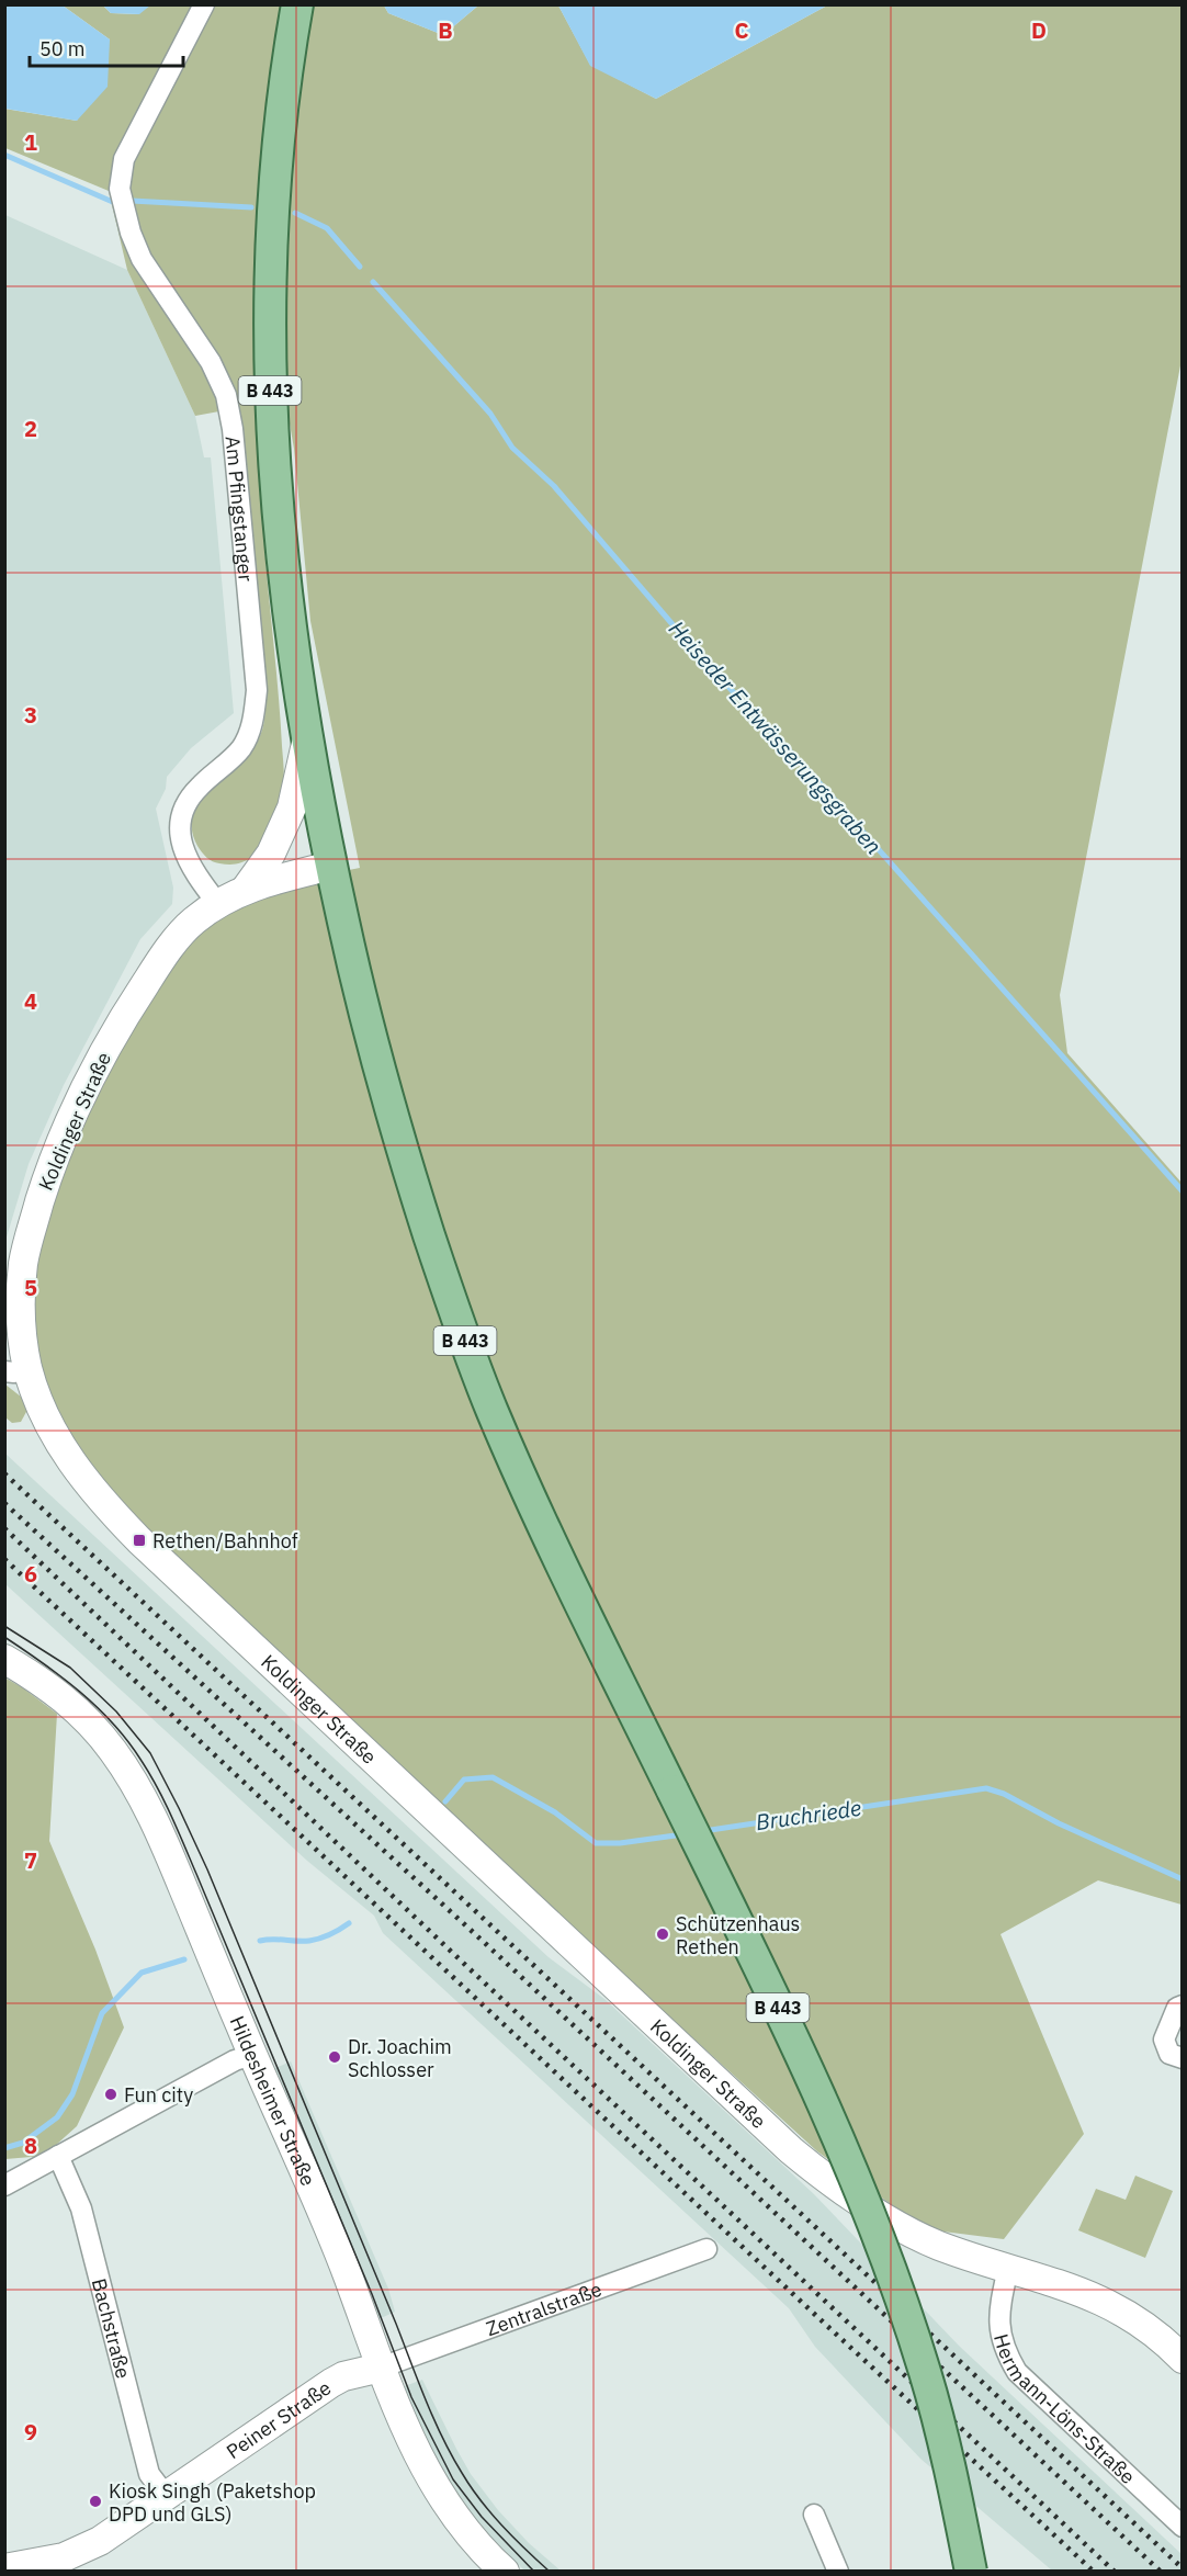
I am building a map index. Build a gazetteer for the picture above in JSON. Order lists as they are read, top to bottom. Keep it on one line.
{"streets":{"main road":["B 443"],"street":["Am Pfingstanger","Koldinger Straße","Hildesheimer Straße","Zentralstraße","Bachstraße","Hermann-Löns-Straße","Peiner Straße"]},"crossings":[["B 443","Koldinger Straße"],["Am Pfingstanger","Koldinger Straße"],["Koldinger Straße","Hermann-Löns-Straße"],["Hildesheimer Straße","Zentralstraße"],["Hildesheimer Straße","Peiner Straße"],["Zentralstraße","Peiner Straße"],["Bachstraße","Peiner Straße"]],"water":["Heiseder Entwässerungsgraben","Bruchriede"],"places":{"transit":["Rethen/Bahnhof"],"other":["Schützenhaus Rethen","Dr. Joachim Schlosser","Fun city","Kiosk Singh (Paketshop DPD und GLS)"]},"scale_bar":"50 m","grid":{"columns":["B","C","D"],"rows":["1","2","3","4","5","6","7","8","9"]}}
